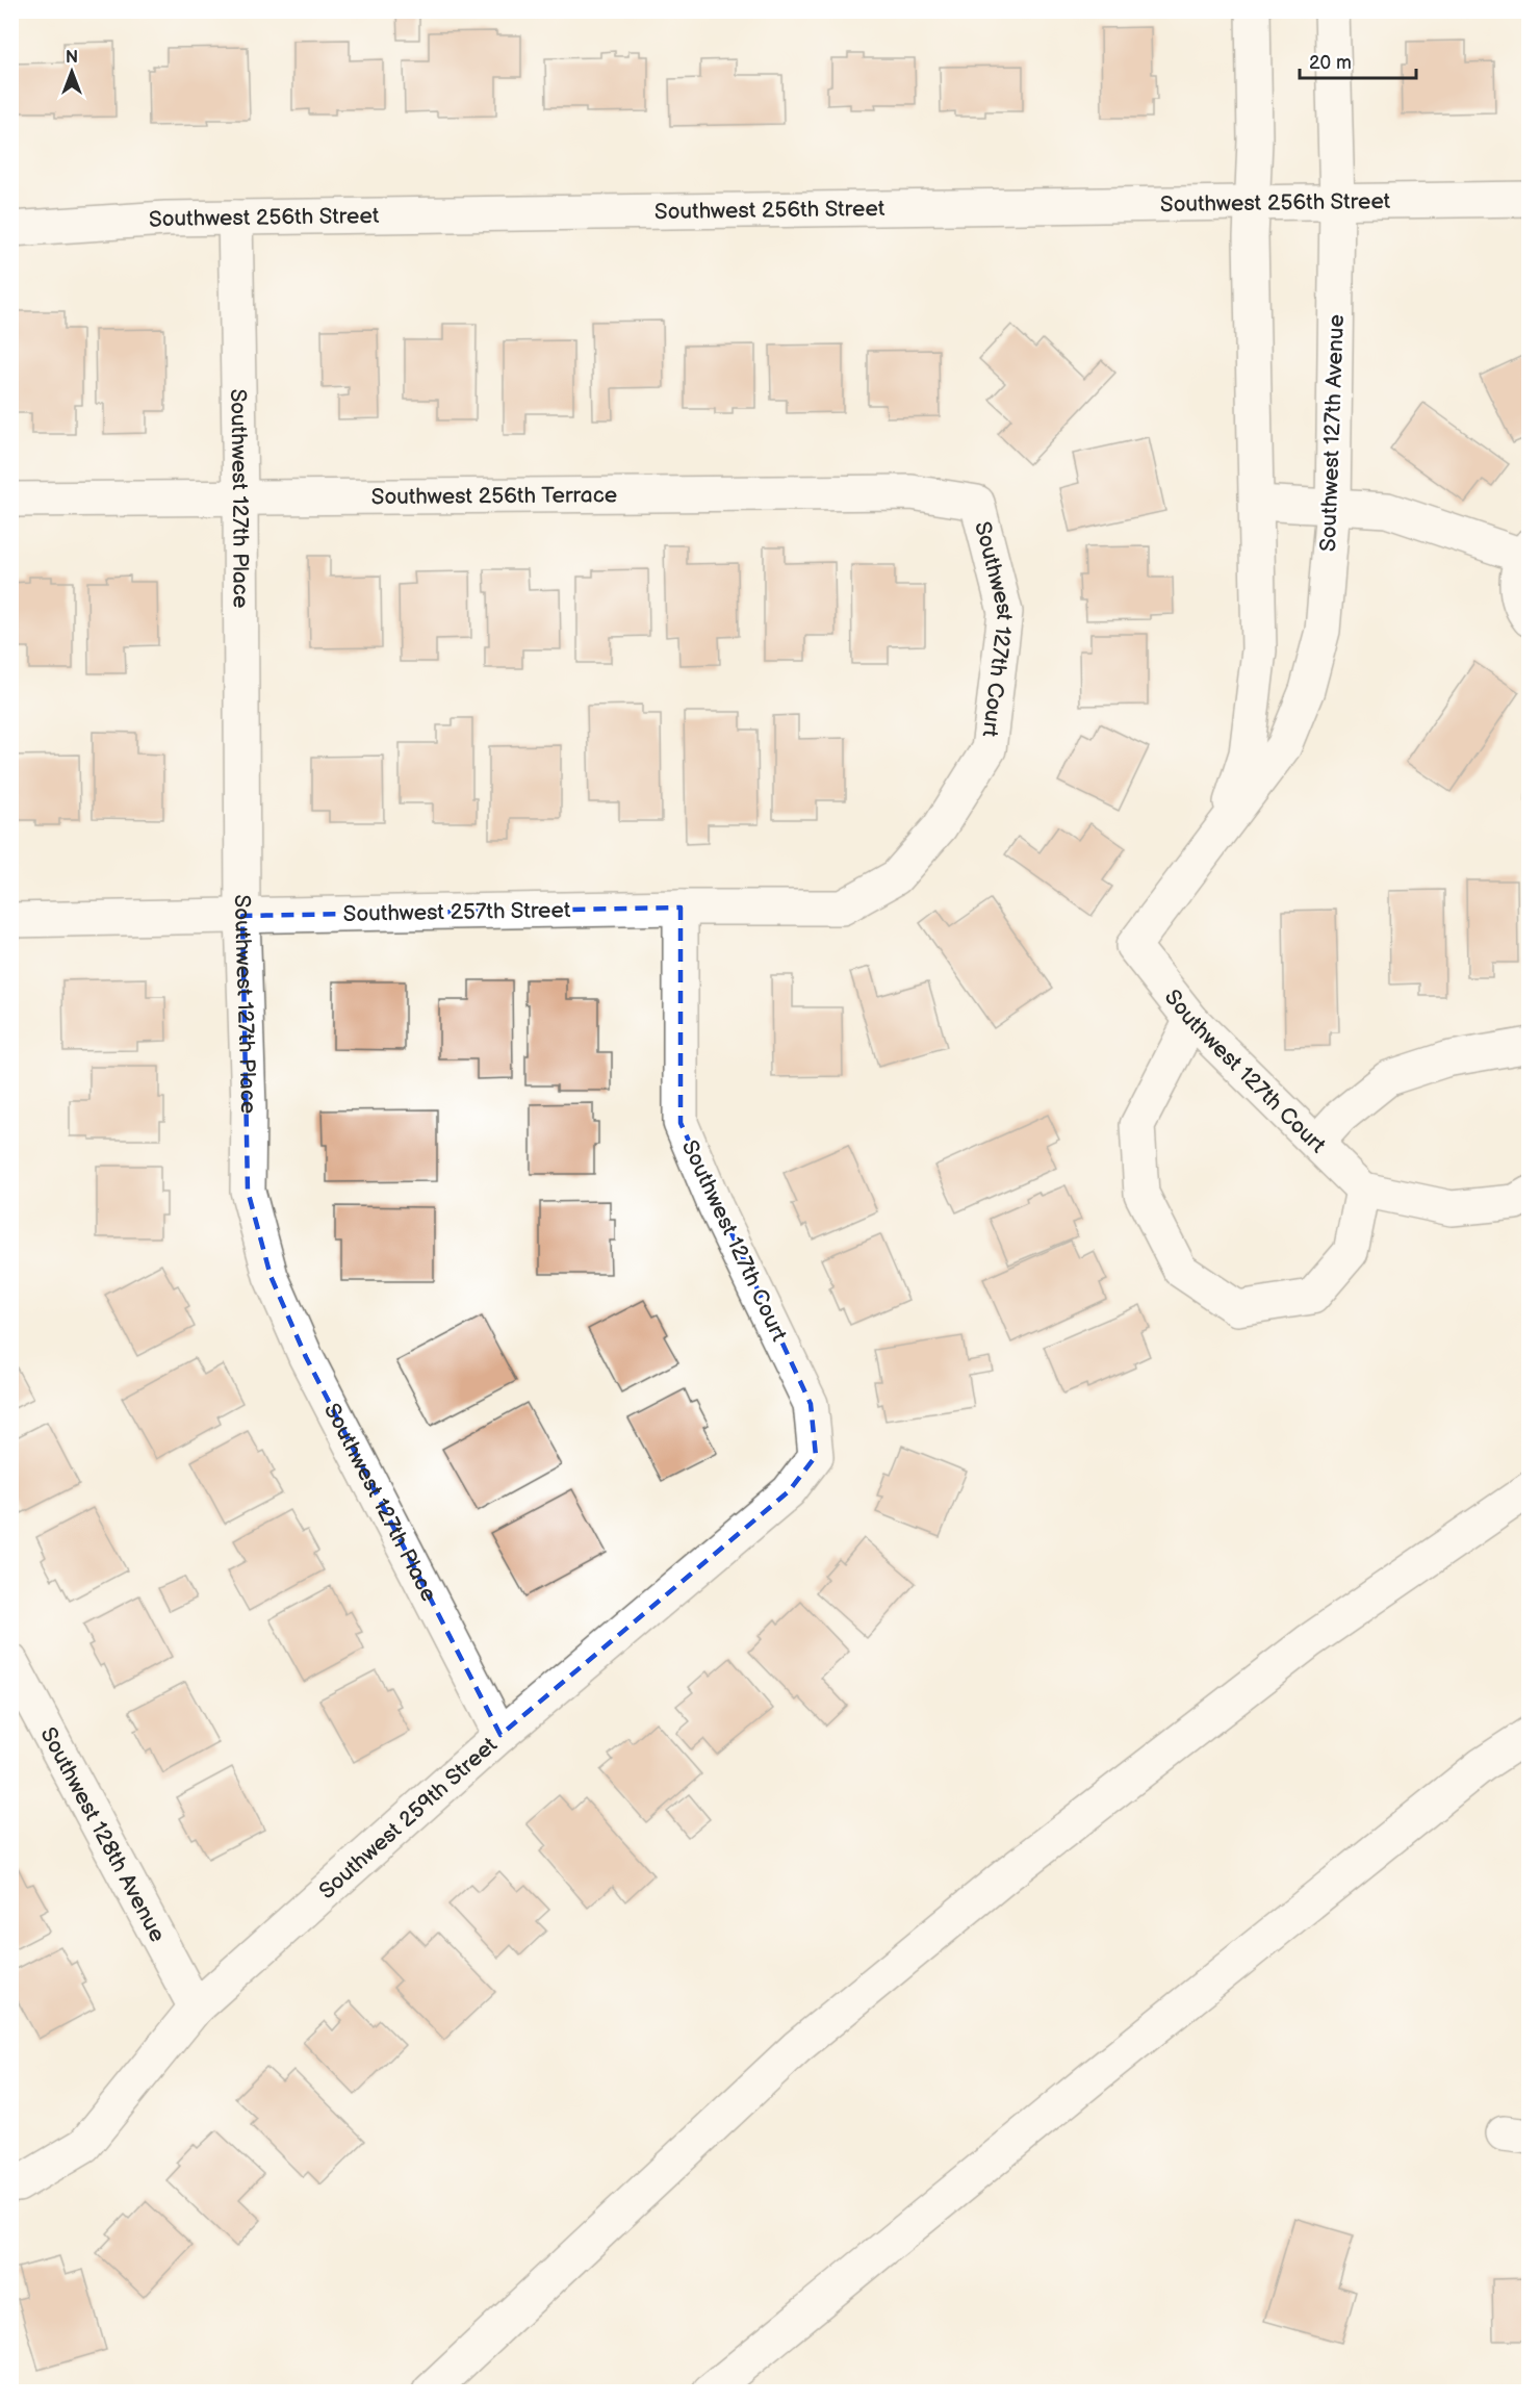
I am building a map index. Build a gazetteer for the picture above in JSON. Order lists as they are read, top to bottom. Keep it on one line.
{"streets":{"main road":["Southwest 256th Street","Southwest 127th Avenue","Southwest 256th Terrace","Southwest 127th Place","Southwest 127th Court","Southwest 257th Street","Southwest 259th Street","Southwest 128th Avenue"]},"crossings":[["Southwest 256th Street","Southwest 127th Avenue"],["Southwest 256th Street","Southwest 127th Place"],["Southwest 127th Avenue","Southwest 127th Court"],["Southwest 256th Terrace","Southwest 127th Place"],["Southwest 256th Terrace","Southwest 127th Court"],["Southwest 127th Place","Southwest 257th Street"],["Southwest 127th Place","Southwest 259th Street"],["Southwest 127th Court","Southwest 257th Street"],["Southwest 127th Court","Southwest 259th Street"],["Southwest 259th Street","Southwest 128th Avenue"]],"scale_bar":"20 m","north":"top"}
